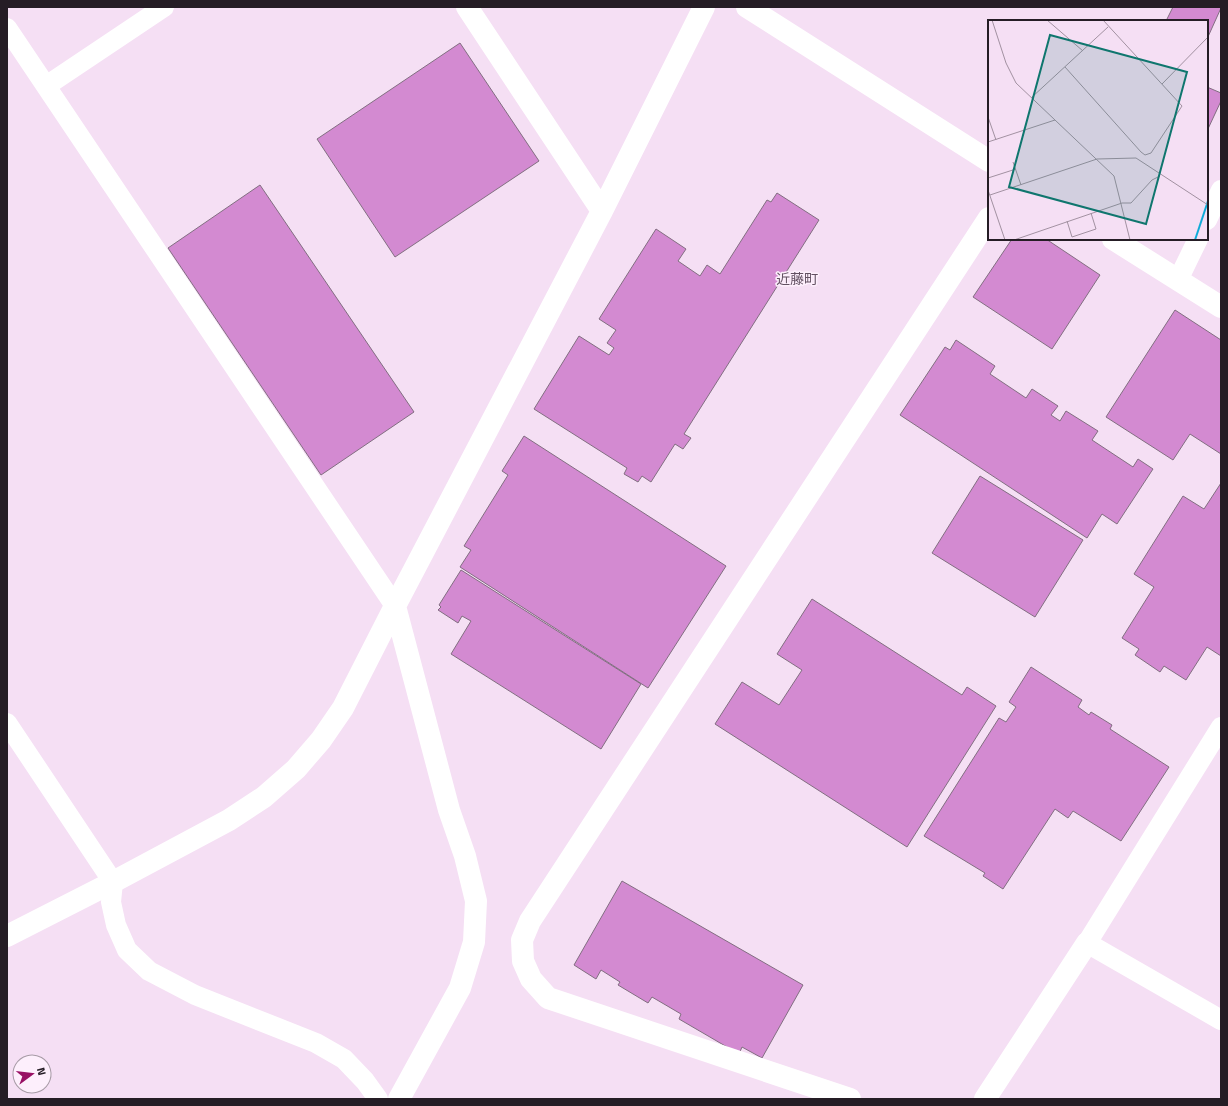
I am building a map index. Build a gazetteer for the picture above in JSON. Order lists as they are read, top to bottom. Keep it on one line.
{"districts":["近藤町"],"north":"right"}
